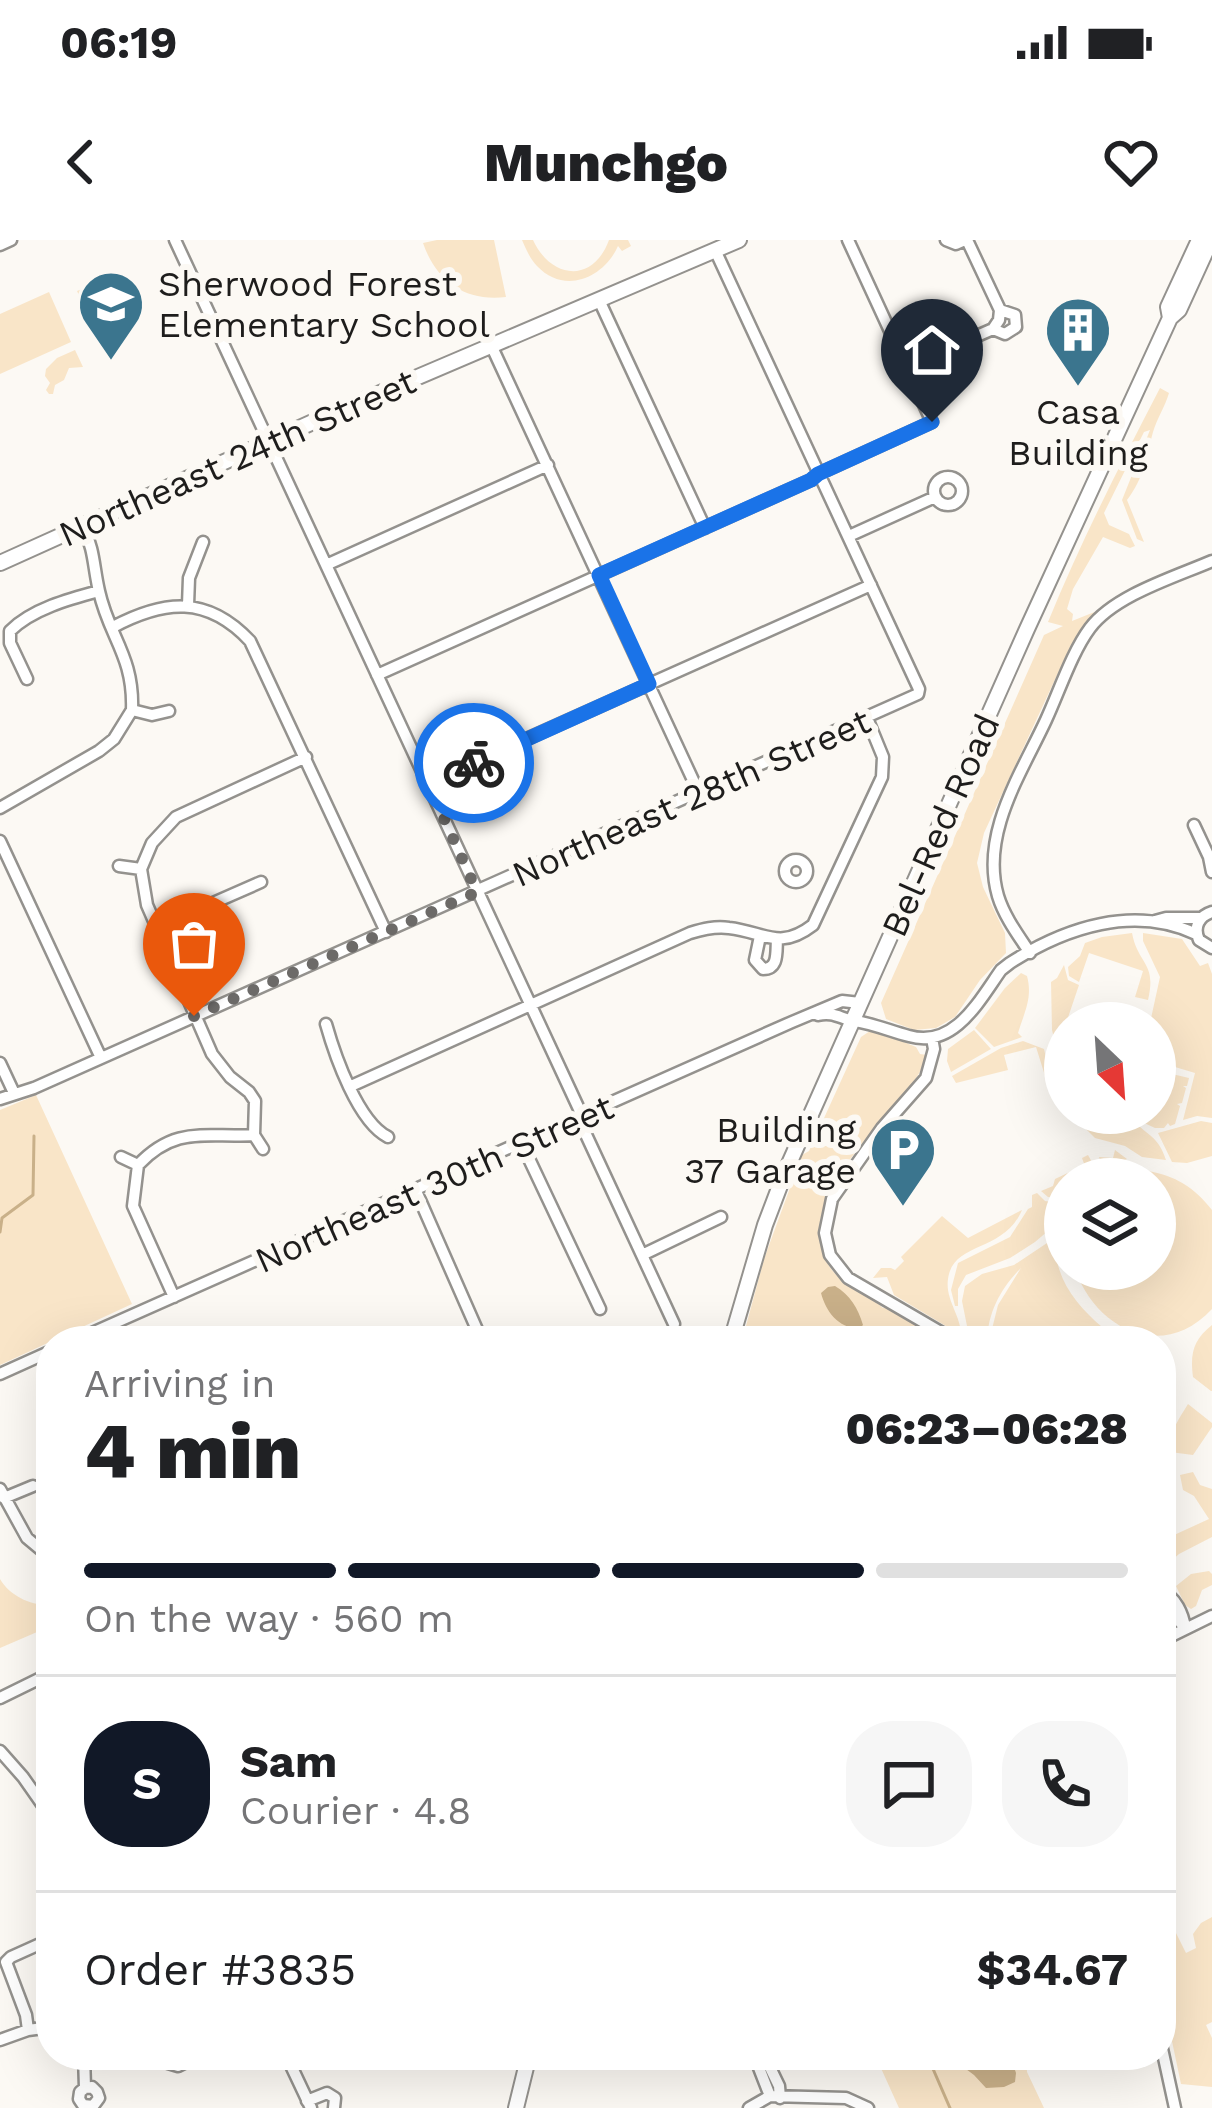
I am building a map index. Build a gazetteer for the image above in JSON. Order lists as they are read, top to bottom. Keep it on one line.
{"streets":{"main road":["Northeast 24th Street","Bel-Red Road"],"street":["Northeast 28th Street","Northeast 30th Street"]},"crossings":[["Bel-Red Road","Northeast 30th Street"]],"places":{"school or university":["Sherwood Forest Elementary School"],"building":["Casa Building"],"parking":["Building 37 Garage"]},"north":"bottom right","page":{"status":"06:19","header":"Munchgo","heading":["4 min","Arriving in","06:23–06:28"],"panel":["Sam","Courier · 4.8","Order #3835","$34.67"],"bar":"On the way · 560 m","round":"S"}}
